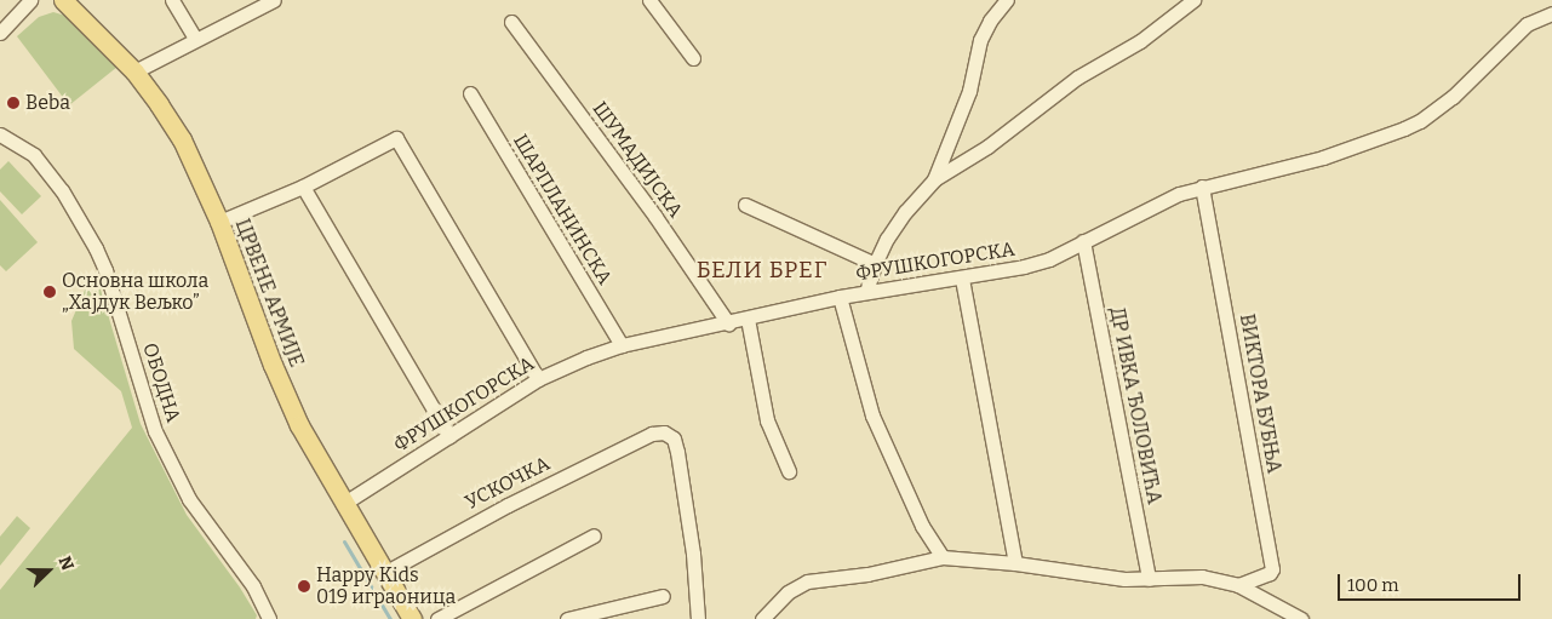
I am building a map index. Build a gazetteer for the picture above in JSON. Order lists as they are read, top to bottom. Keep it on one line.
{"streets":{"main road":["ЦРВЕНЕ АРМИЈЕ"],"street":["ШУМАДИЈСКА","ШАРПЛАНИНСКА","ФРУШКОГОРСКА","ОБОДНА","ВИКТОРА БУБЊА","ДР ИВКА ЂОЛОВИЋА","УСКОЧКА"]},"crossings":[["ШУМАДИЈСКА","ФРУШКОГОРСКА"],["ШАРПЛАНИНСКА","ФРУШКОГОРСКА"],["ФРУШКОГОРСКА","ЦРВЕНЕ АРМИЈЕ"],["ФРУШКОГОРСКА","ВИКТОРА БУБЊА"],["ФРУШКОГОРСКА","ДР ИВКА ЂОЛОВИЋА"],["ЦРВЕНЕ АРМИЈЕ","УСКОЧКА"]],"districts":["БЕЛИ БРЕГ"],"places":["Beba","Основна школа „Хајдук Вељко”","Happy Kids 019 играоница"],"scale_bar":"100 m","north":"right"}
